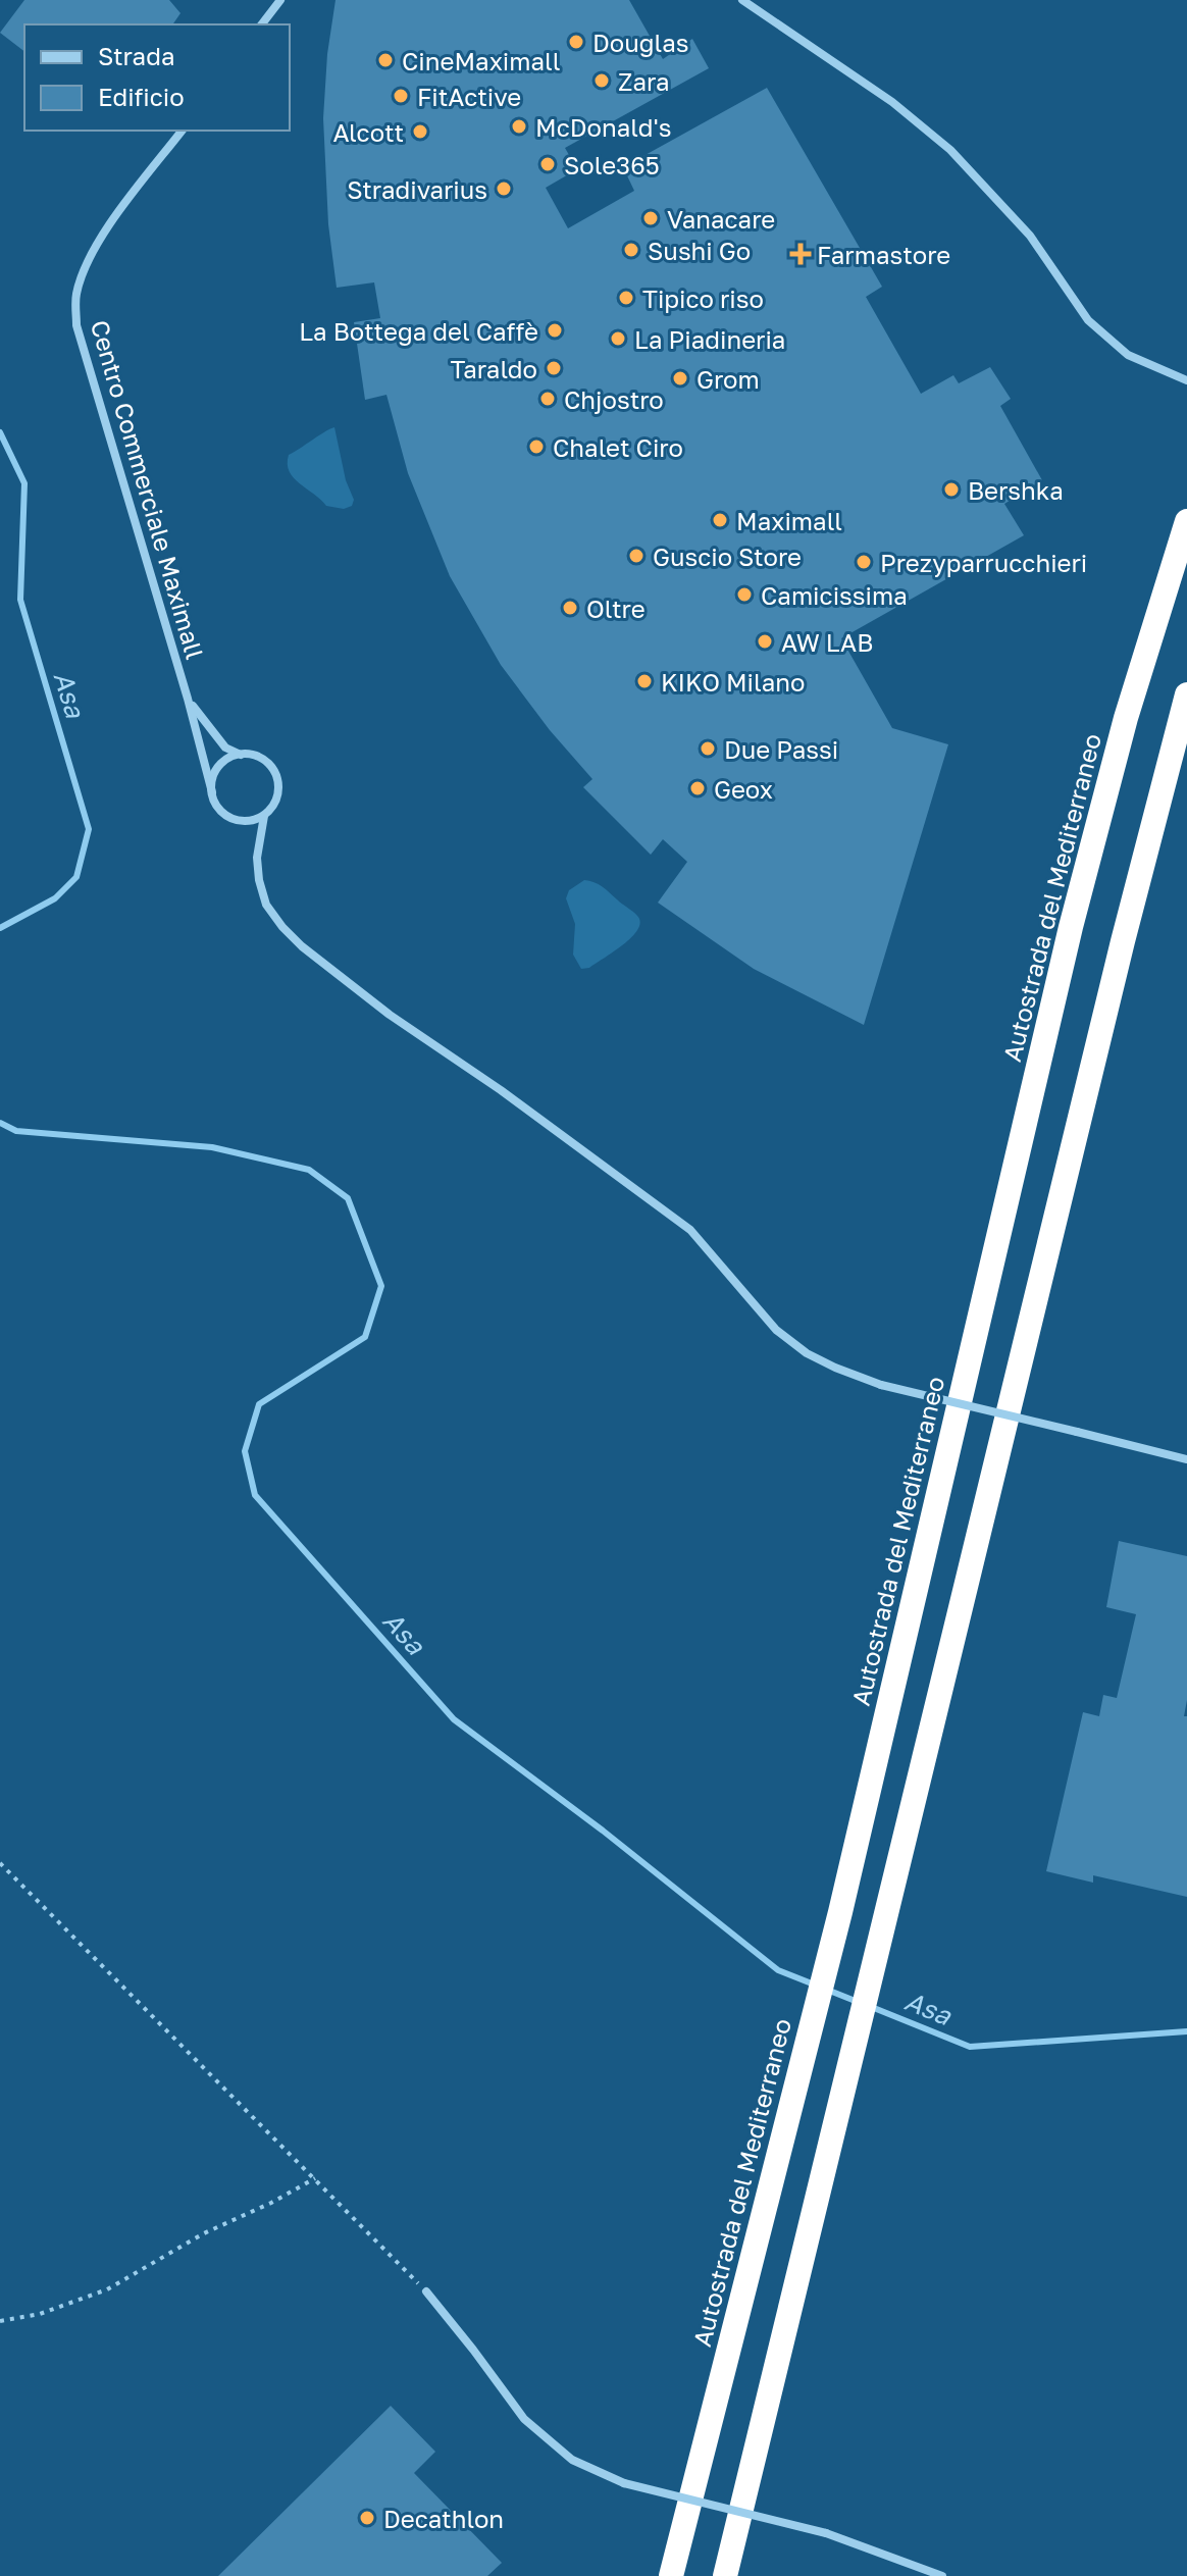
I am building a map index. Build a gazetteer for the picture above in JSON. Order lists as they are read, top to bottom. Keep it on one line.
{"streets":{"highway":["Autostrada del Mediterraneo"],"street":["Centro Commerciale Maximall"]},"water":["Asa"],"places":{"other":["Douglas","CineMaximall","Zara","FitActive","McDonald's","Alcott","Sole365","Stradivarius","Vanacare","Sushi Go","Tipico riso","La Bottega del Caffè","La Piadineria","Taraldo","Grom","Chjostro","Chalet Ciro","Bershka","Maximall","Guscio Store","Prezyparrucchieri","Camicissima","Oltre","AW LAB","KIKO Milano","Due Passi","Geox","Decathlon"],"health":["Farmastore"]},"legend":["Strada","Edificio"]}
